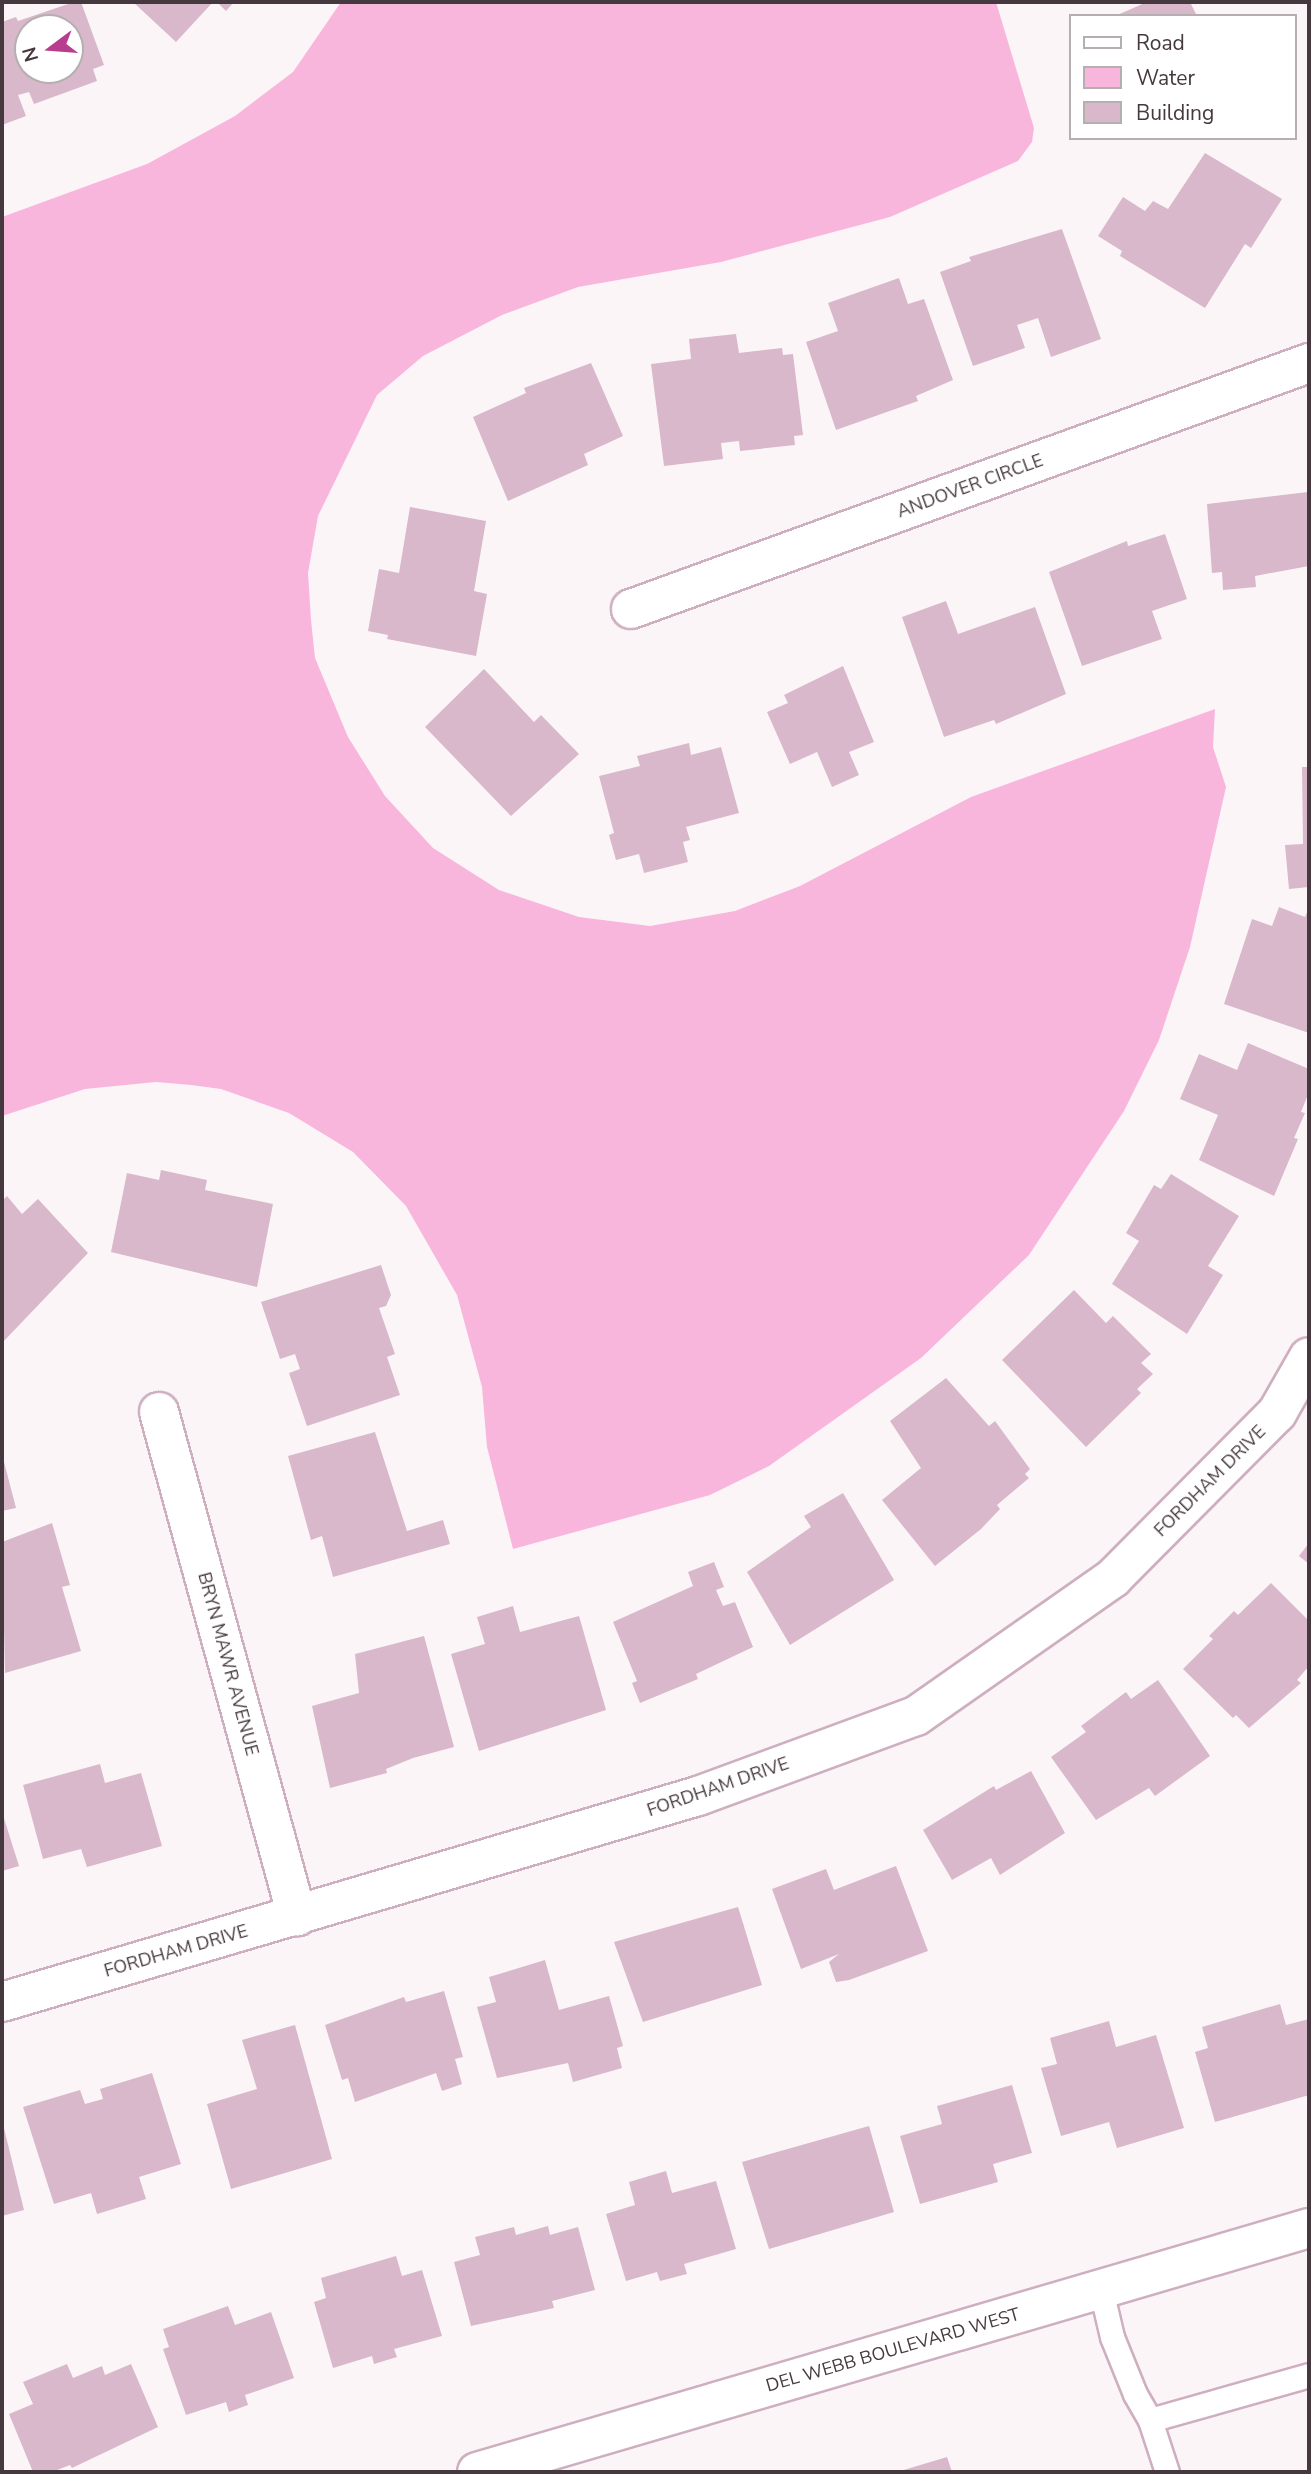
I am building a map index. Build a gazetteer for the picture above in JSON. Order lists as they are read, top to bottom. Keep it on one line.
{"streets":{"street":["ANDOVER CIRCLE","FORDHAM DRIVE","BRYN MAWR AVENUE","DEL WEBB BOULEVARD WEST"]},"crossings":[["FORDHAM DRIVE","BRYN MAWR AVENUE"]],"legend":["Road","Water","Building"],"north":"left"}
